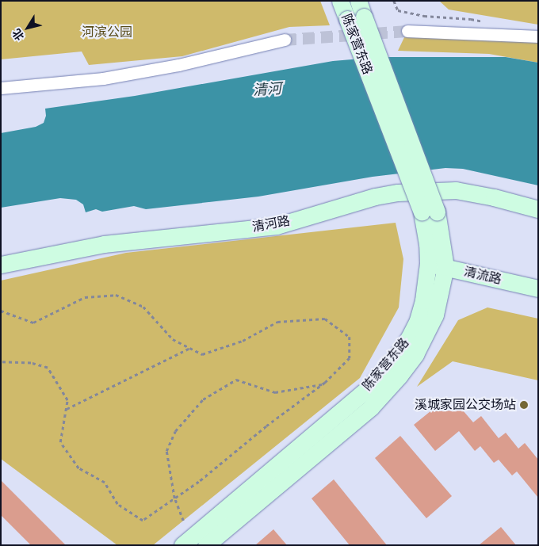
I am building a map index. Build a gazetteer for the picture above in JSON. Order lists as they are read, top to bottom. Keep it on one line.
{"streets":{"street":["陈家营东路","清河路","清流路"]},"crossings":[["陈家营东路","清流路"]],"water":["清河"],"parks":["河滨公园"],"places":["溪城家园公交场站"],"north":"bottom left"}
